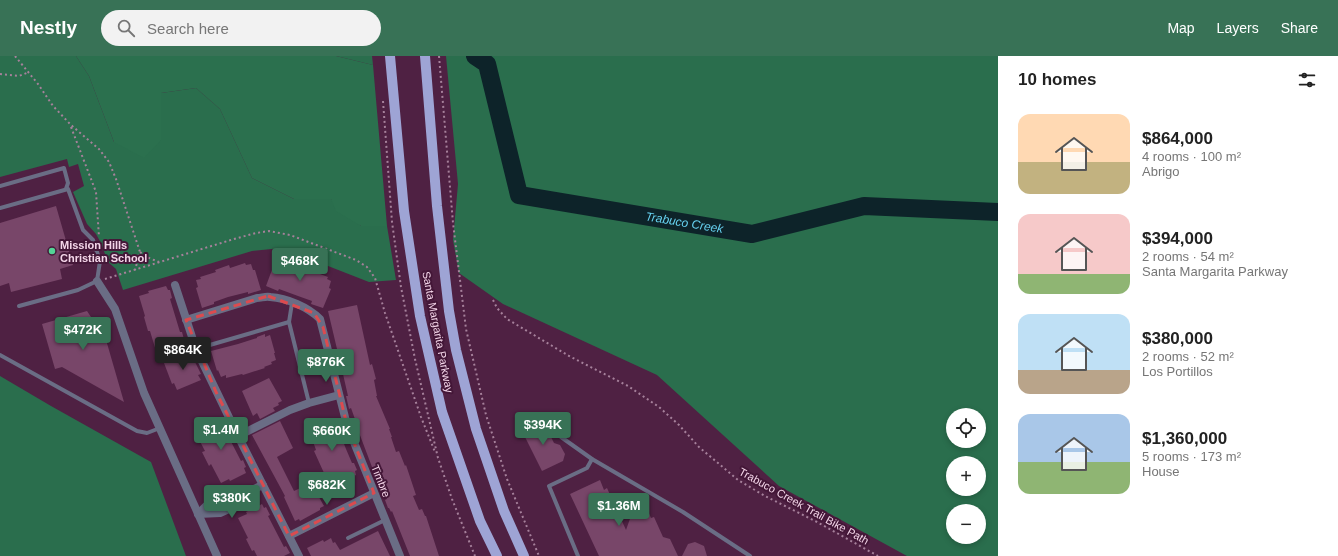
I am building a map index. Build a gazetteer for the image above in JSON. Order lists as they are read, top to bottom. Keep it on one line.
{"streets":{"main road":["Santa Margarita Parkway"],"street":["Timbre"],"path":["Trabuco Creek Trail Bike Path"]},"water":["Trabuco Creek"],"places":["Mission Hills Christian School"],"page":{"header":"Nestly","search":"Search here","nav":["Map","Layers","Share"],"heading":"10 homes","list":[{"name":"$864,000","note":"4 rooms · 100 m² · Abrigo"},{"name":"$394,000","note":"2 rooms · 54 m² · Santa Margarita Parkway"},{"name":"$380,000","note":"2 rooms · 52 m² · Los Portillos"},{"name":"$1,360,000","note":"5 rooms · 173 m² · House"}],"price":["$468K","$472K","$864K","$876K","$394K","$1.4M","$660K","$682K","$380K","$1.36M"],"map_buttons":["+","−"]}}
